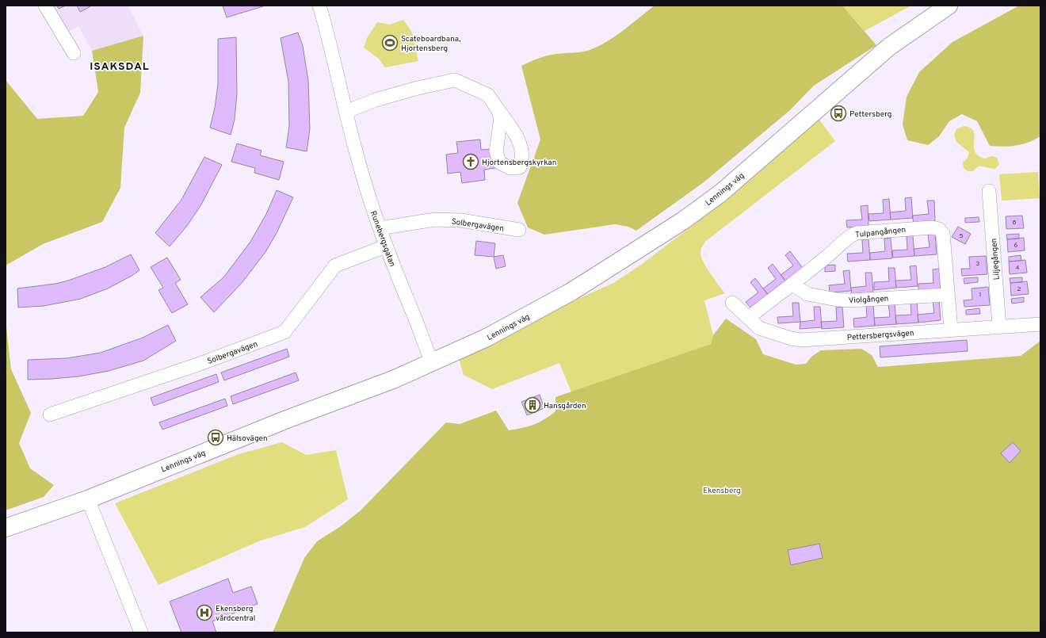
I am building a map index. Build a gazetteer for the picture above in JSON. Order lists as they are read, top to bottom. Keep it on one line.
{"streets":{"main road":["Lennings väg"],"street":["Solbergavägen","Tulpangången","Runebergsgatan","Liljegången","Violgången","Pettersbergsvägen"]},"crossings":[["Lennings väg","Runebergsgatan"],["Solbergavägen","Runebergsgatan"],["Tulpangången","Violgången"],["Tulpangången","Pettersbergsvägen"],["Liljegången","Pettersbergsvägen"]],"districts":["ISAKSDAL"],"parks":["Ekensberg"],"places":{"sports":["Scateboardbana, Hjortensberg"],"bus stop":["Pettersberg","Hälsovägen"],"church":["Hjortensbergskyrkan"],"building":["Hansgården"],"hospital":["Ekensberg vårdcentral"]},"house_numbers":["8","5","6","3","4","2","1"]}
